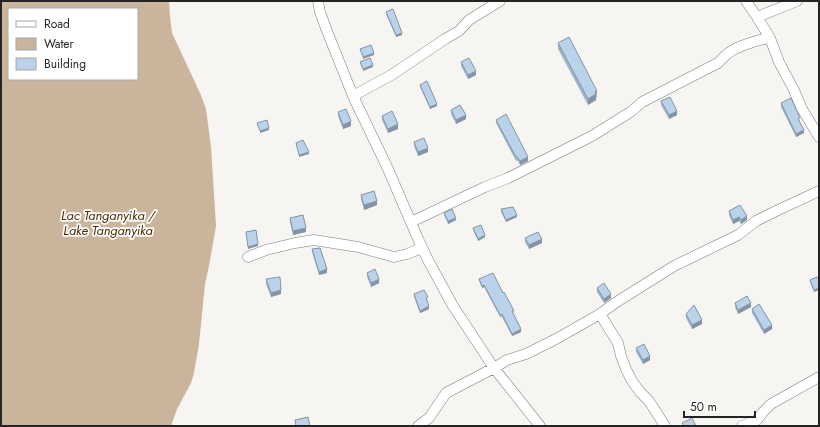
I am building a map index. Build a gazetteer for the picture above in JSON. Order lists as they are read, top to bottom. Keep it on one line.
{"water":["Lac Tanganyika / Lake Tanganyika"],"legend":["Road","Water","Building"],"scale_bar":"50 m"}
